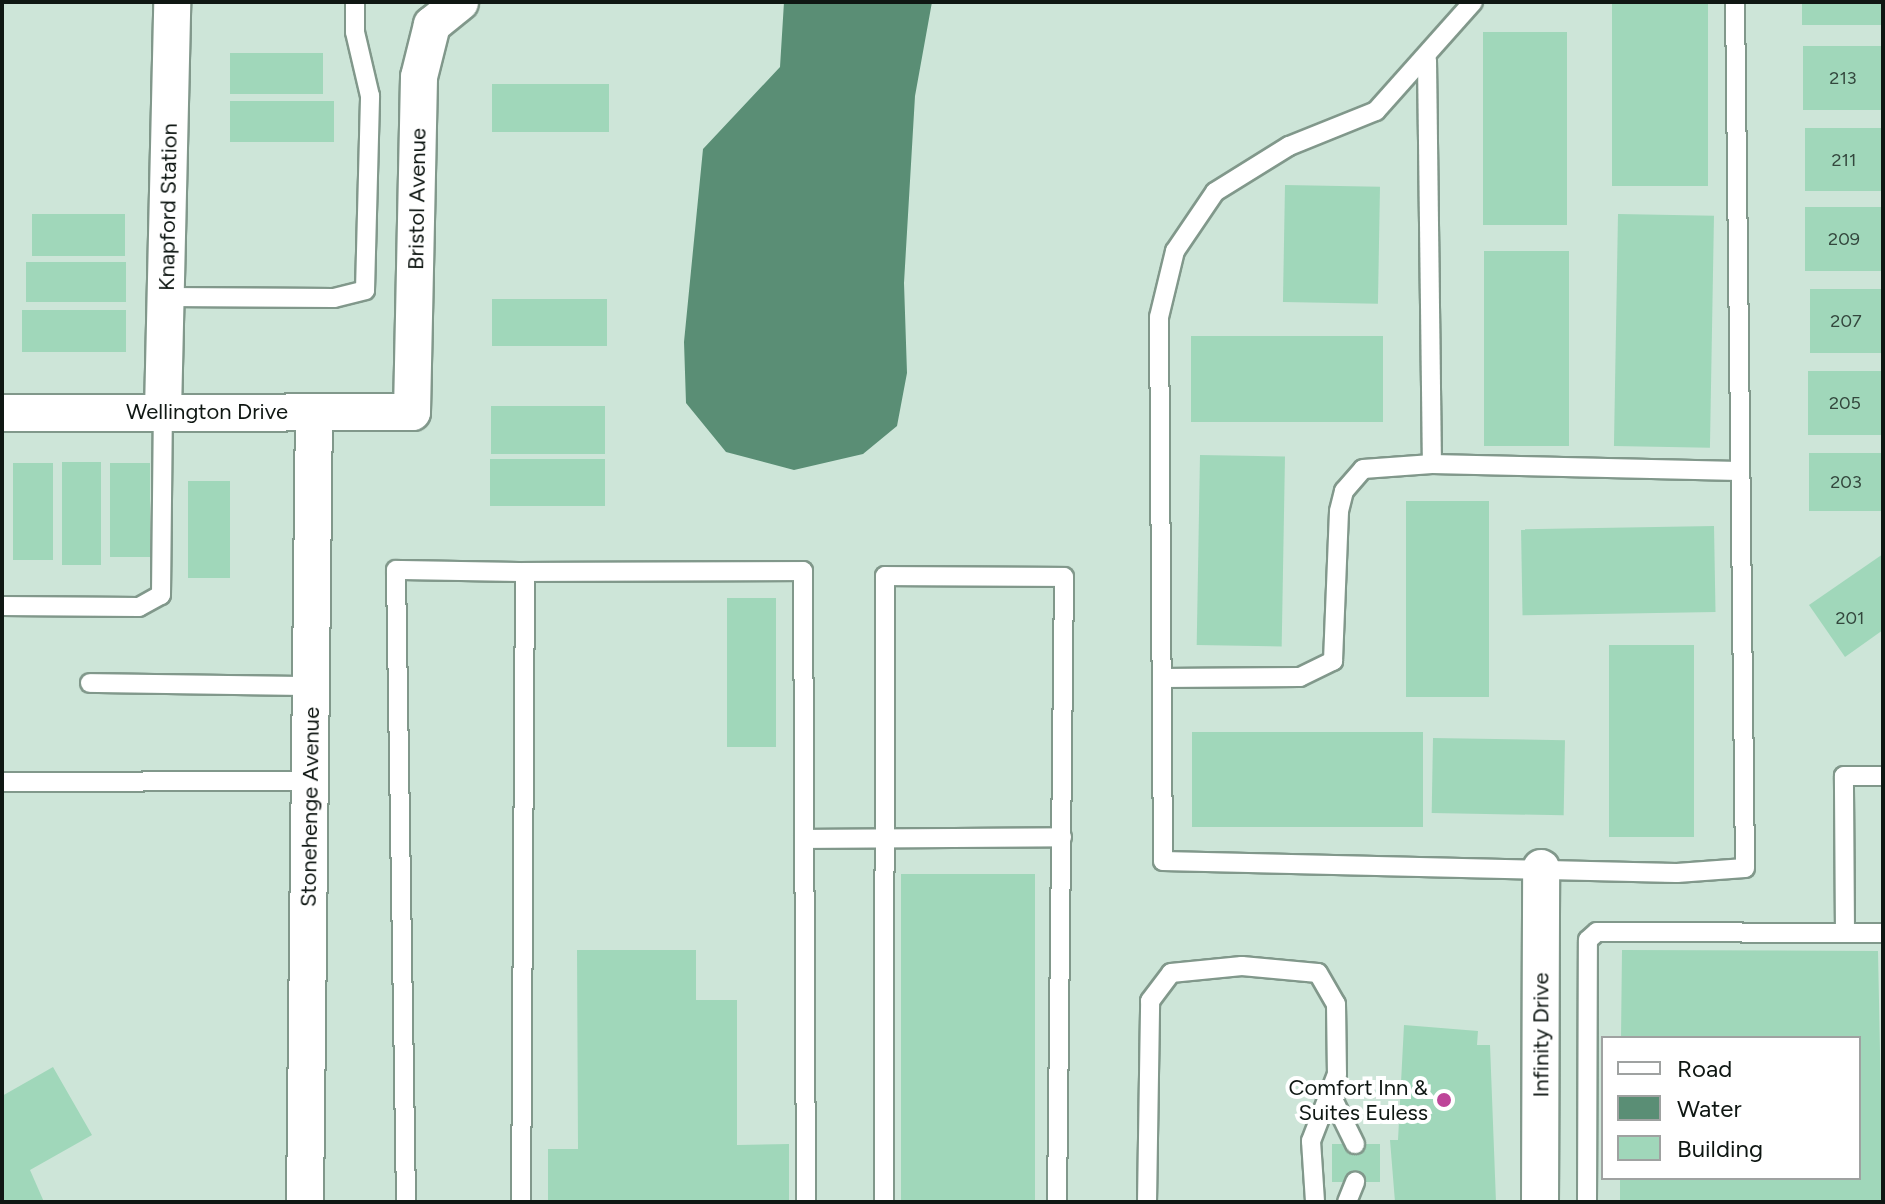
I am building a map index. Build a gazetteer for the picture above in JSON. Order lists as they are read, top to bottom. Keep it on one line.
{"streets":{"street":["Bristol Avenue","Knapford Station","Wellington Drive","Stonehenge Avenue","Infinity Drive"]},"crossings":[["Bristol Avenue","Wellington Drive"],["Knapford Station","Wellington Drive"],["Wellington Drive","Stonehenge Avenue"]],"places":["Comfort Inn & Suites Euless"],"house_numbers":["213","211","209","207","205","203","201"],"legend":["Road","Water","Building"]}
